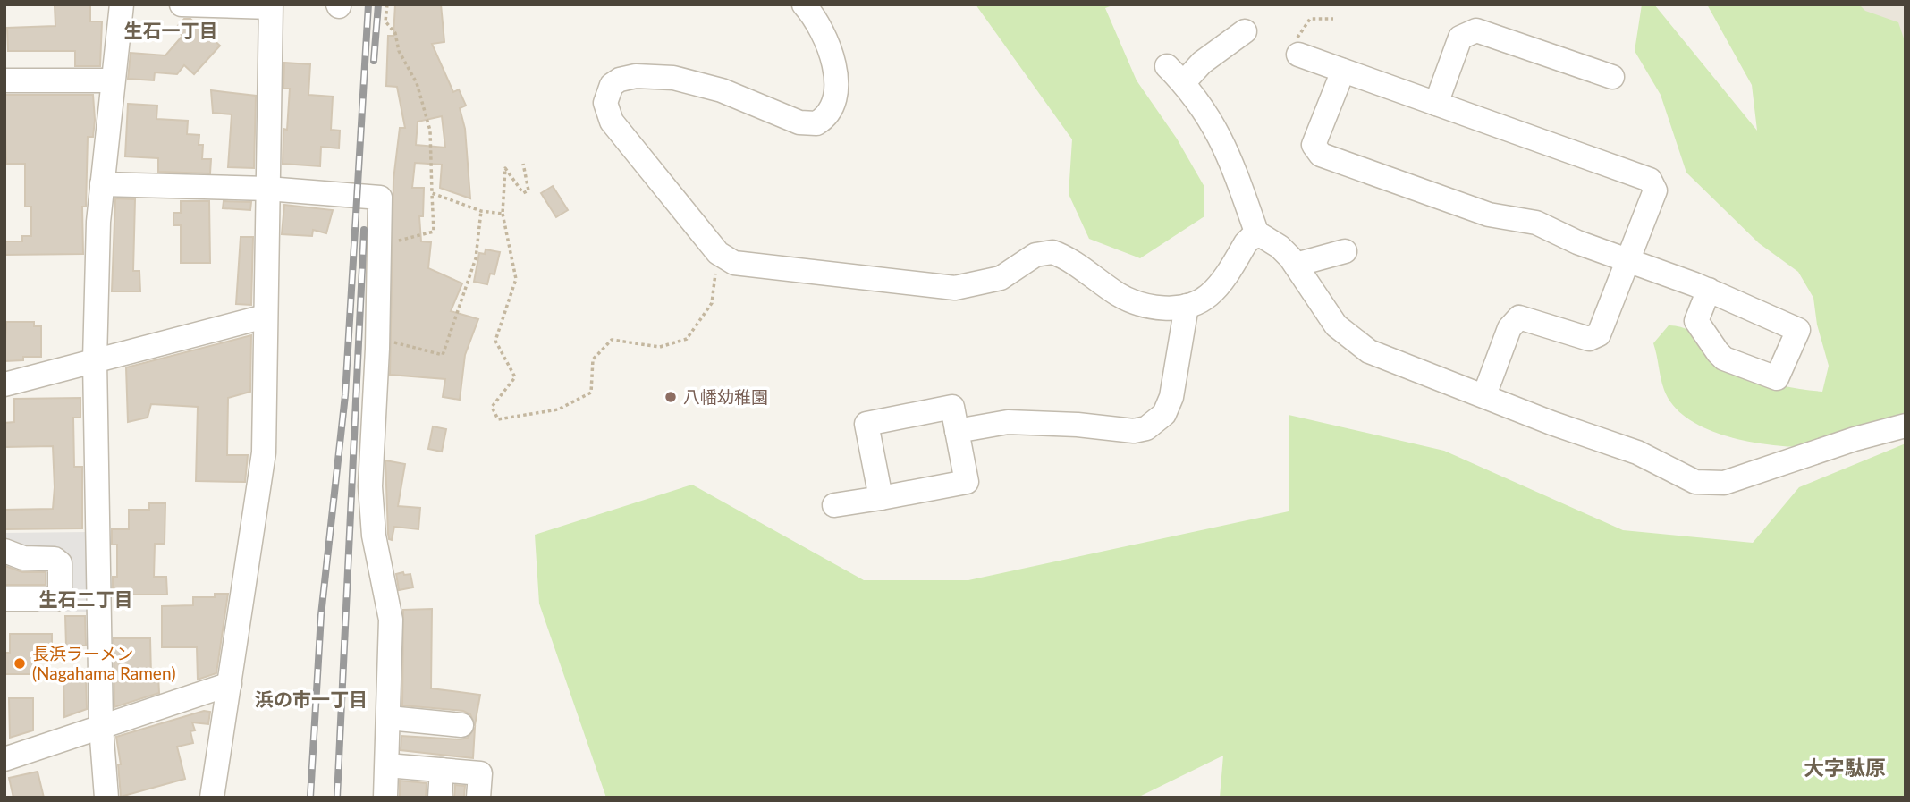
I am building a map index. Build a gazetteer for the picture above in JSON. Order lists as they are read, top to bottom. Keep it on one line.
{"districts":["生石一丁目","生石二丁目","浜の市一丁目","大字駄原"],"places":["八幡幼稚園","長浜ラーメン (Nagahama Ramen)"]}
